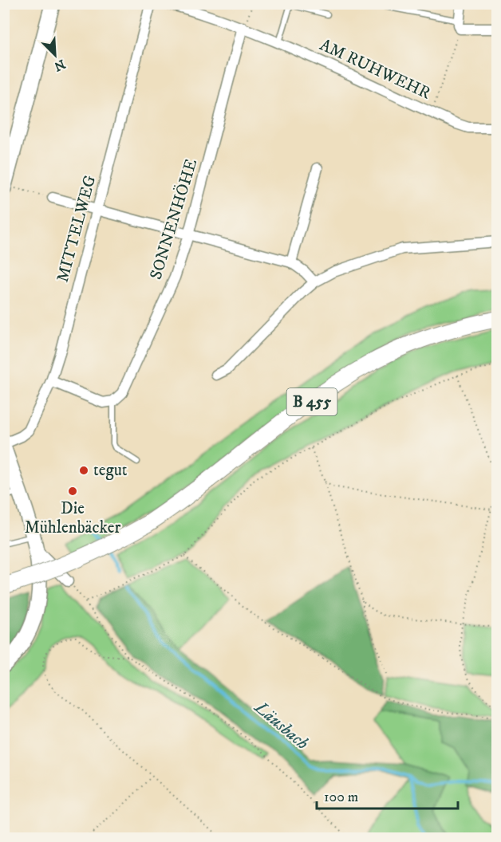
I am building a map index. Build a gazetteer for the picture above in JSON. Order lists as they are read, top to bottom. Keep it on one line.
{"streets":{"main road":["B 455"],"street":["AM RUHWEHR","SONNENHÖHE","MITTELWEG"]},"crossings":[["AM RUHWEHR","SONNENHÖHE"]],"water":["Läusbach"],"places":["tegut","Die Mühlenbäcker"],"scale_bar":"100 m","north":"bottom right"}
